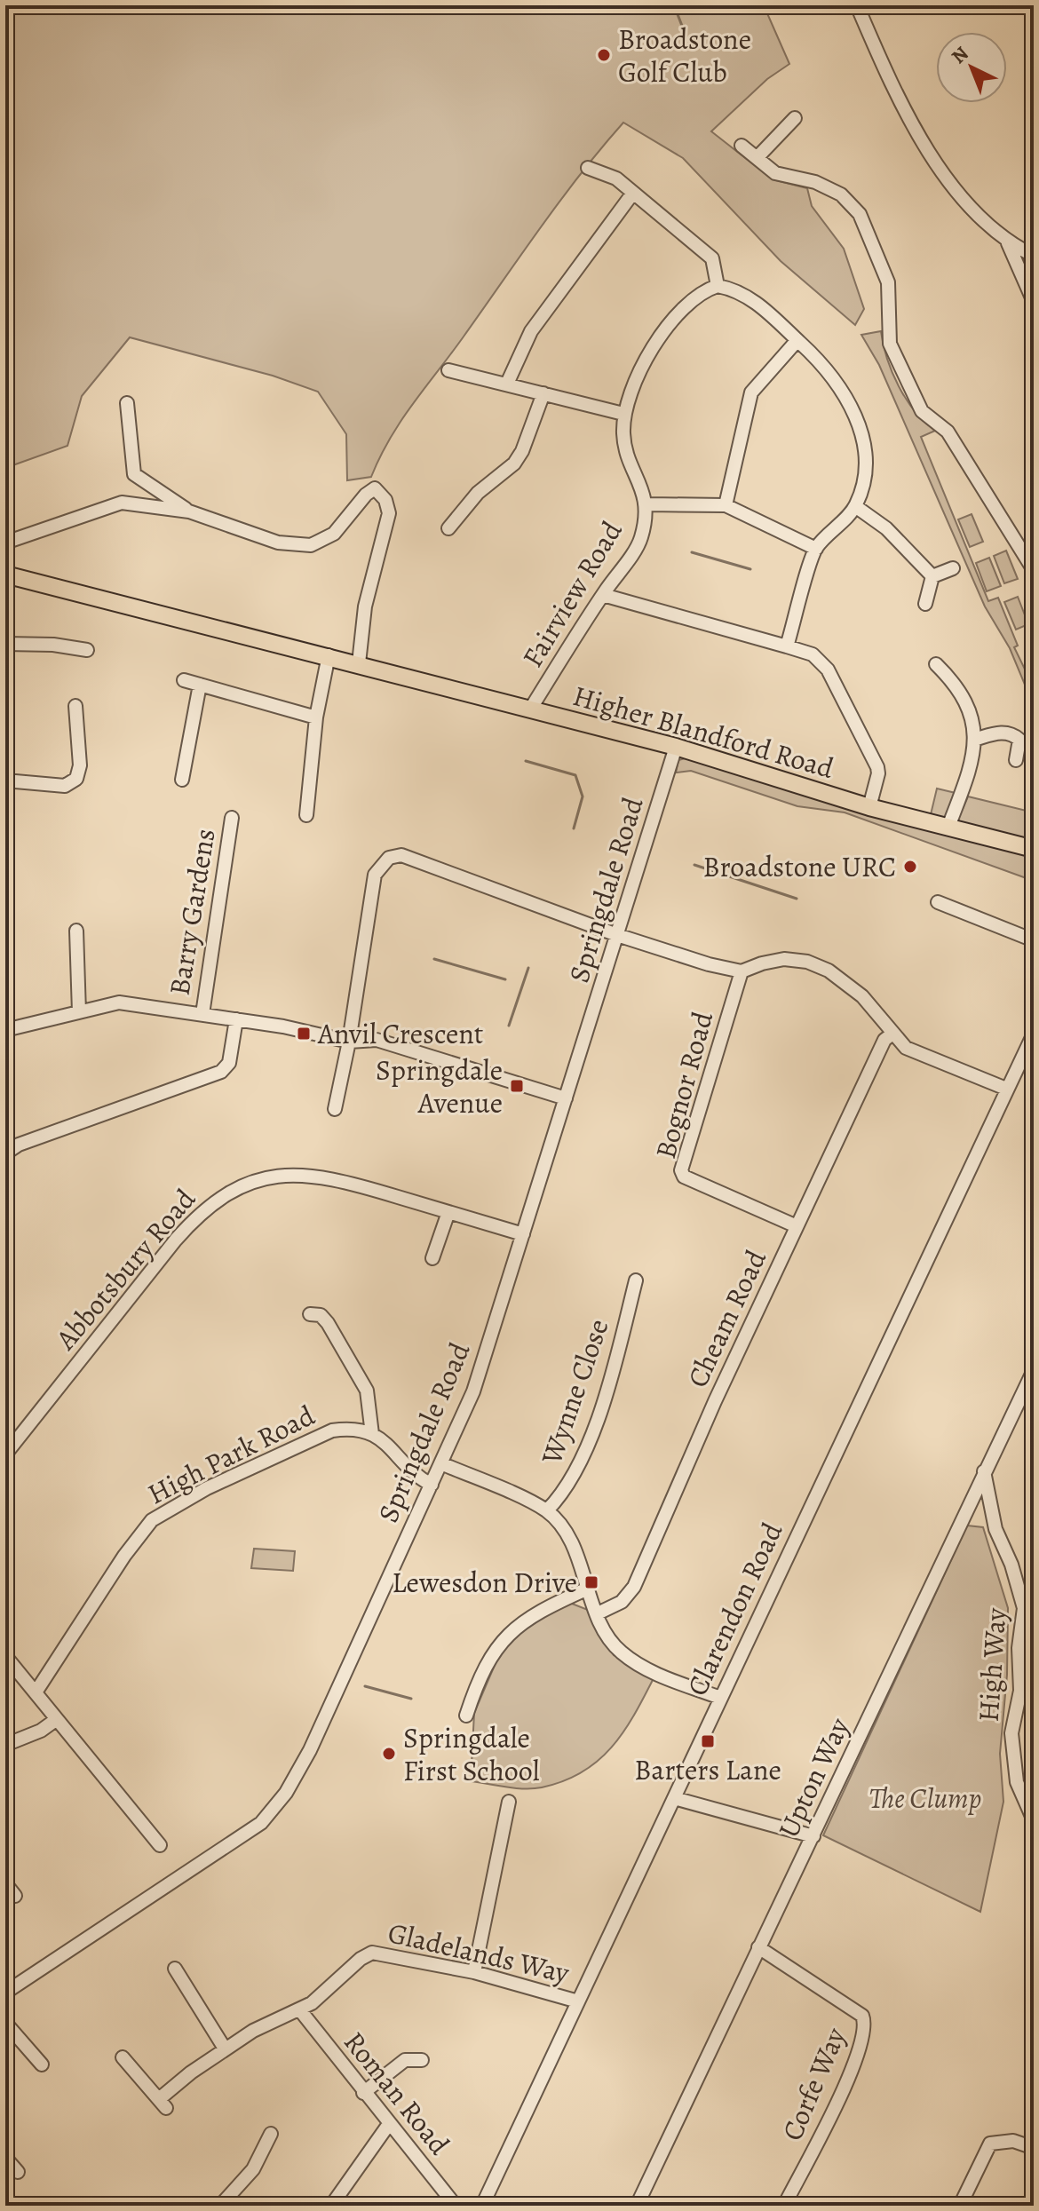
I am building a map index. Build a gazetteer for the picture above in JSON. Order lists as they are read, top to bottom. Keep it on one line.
{"streets":{"main road":["Higher Blandford Road"],"street":["Fairview Road","Springdale Road","Barry Gardens","Bognor Road","Abbotsbury Road","Cheam Road","Wynne Close","High Park Road","Clarendon Road","High Way","Upton Way","Gladelands Way","Corfe Way","Roman Road"]},"crossings":[["Fairview Road","Higher Blandford Road"],["Higher Blandford Road","Springdale Road"],["Springdale Road","Abbotsbury Road"],["Bognor Road","Cheam Road"],["Clarendon Road","Gladelands Way"],["High Way","Upton Way"],["Upton Way","Corfe Way"],["Gladelands Way","Roman Road"]],"parks":["The Clump"],"places":{"other":["Broadstone Golf Club","Broadstone URC","Springdale First School"],"transit":["Anvil Crescent","Springdale Avenue","Lewesdon Drive","Barters Lane"]},"north":"top left"}
